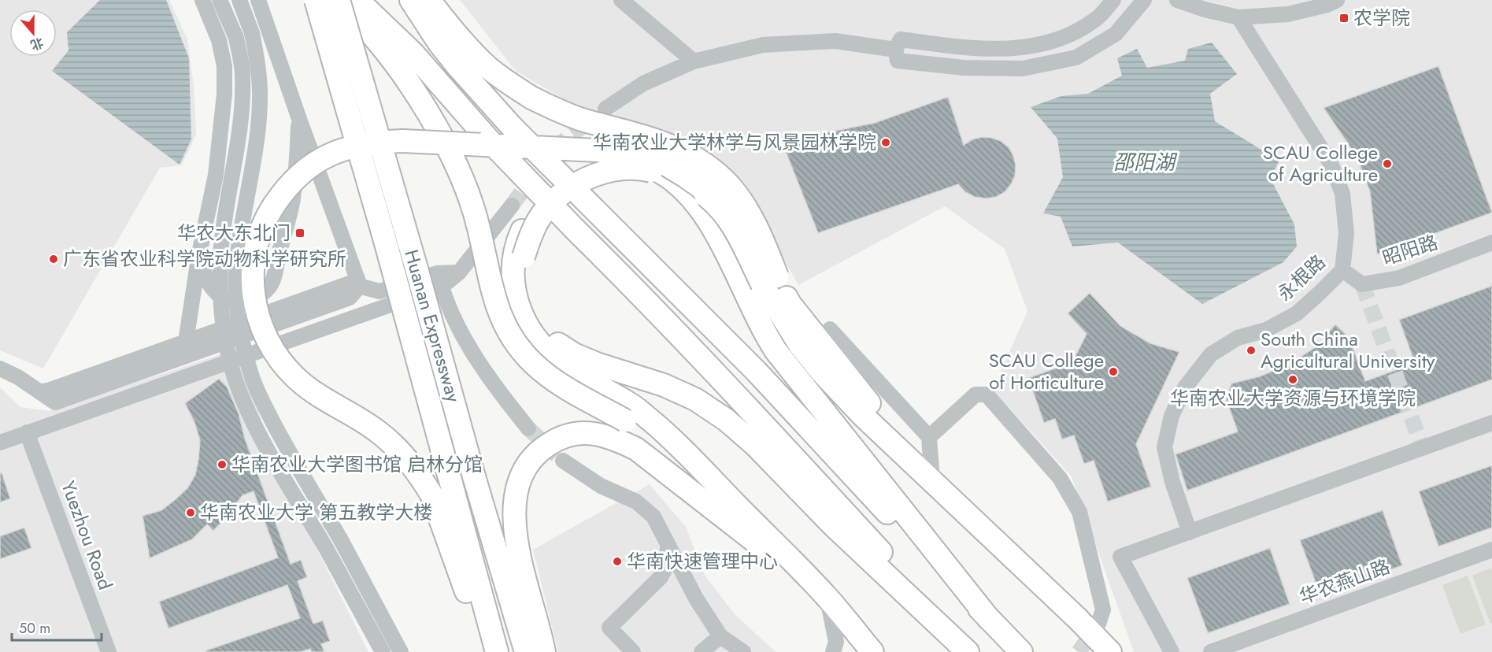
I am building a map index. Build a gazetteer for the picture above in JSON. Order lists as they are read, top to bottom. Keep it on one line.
{"streets":{"highway":["Huanan Expressway"],"street":["昭阳路","永根路","Yuezhou Road","华农燕山路"]},"crossings":[["昭阳路","永根路"]],"water":["邵阳湖"],"places":{"transit":["农学院","华农大东北门"],"other":["华南农业大学林学与风景园林学院","SCAU College of Agriculture","广东省农业科学院动物科学研究所","South China Agricultural University","SCAU College of Horticulture","华南农业大学资源与环境学院","华南农业大学图书馆 启林分馆","华南农业大学 第五教学大楼","华南快速管理中心"]},"scale_bar":"50 m","north":"bottom"}
